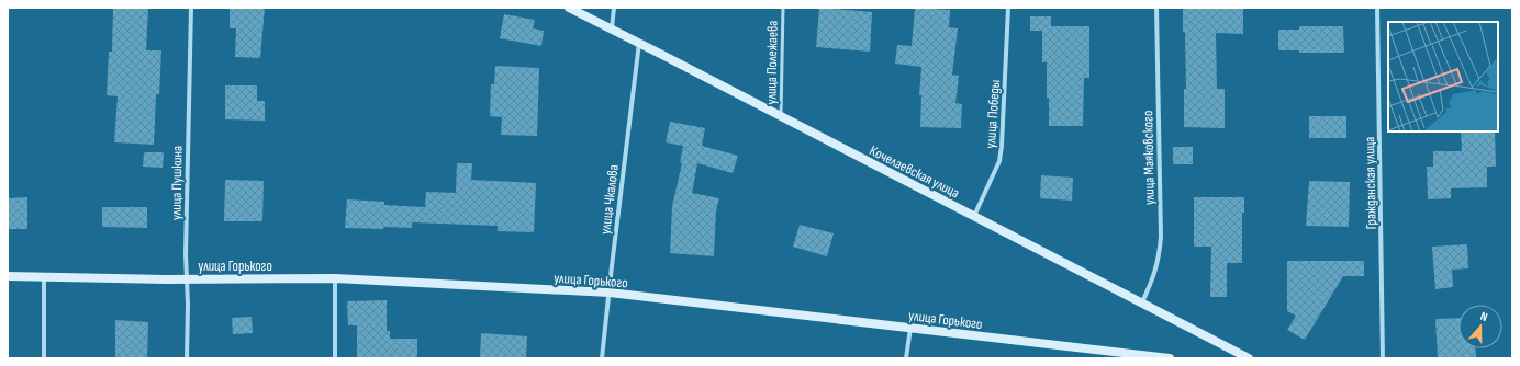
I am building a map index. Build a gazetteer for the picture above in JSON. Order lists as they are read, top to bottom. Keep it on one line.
{"streets":{"main road":["Кочелаевская улица","улица Горького"],"street":["улица Победы","улица Маяковского","улица Пушкина","Гражданская улица","улица Чкалова"],"lane":["улица Полежаева"]},"crossings":[["улица Полежаева","Кочелаевская улица"],["улица Победы","Кочелаевская улица"],["улица Маяковского","Кочелаевская улица"],["Кочелаевская улица","улица Чкалова"],["улица Пушкина","улица Горького"],["улица Чкалова","улица Горького"]],"north":"top"}
